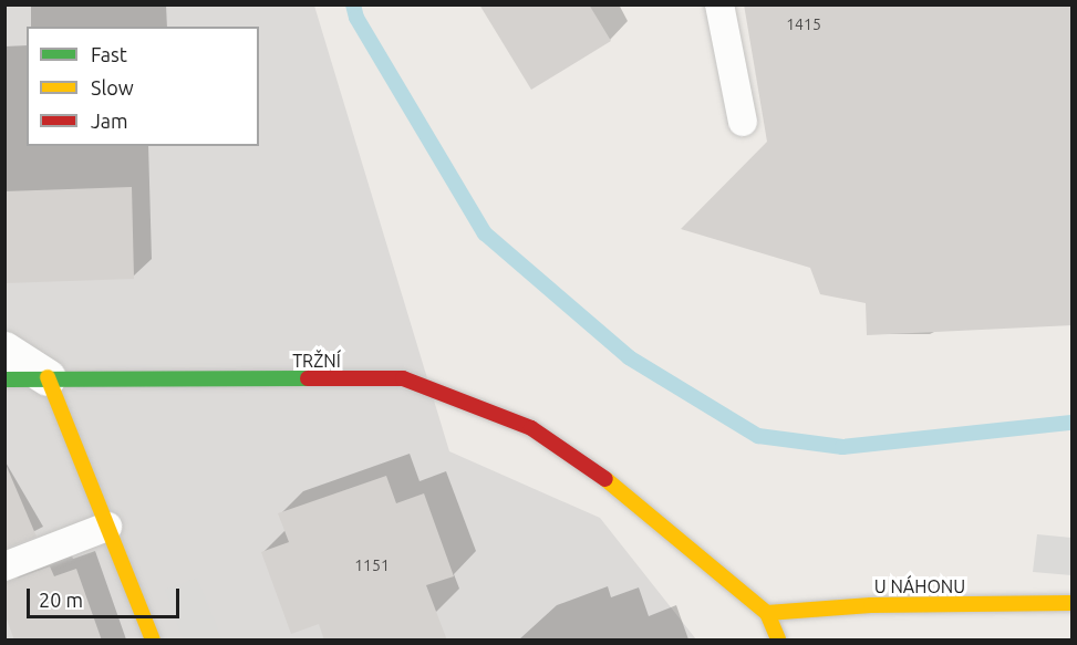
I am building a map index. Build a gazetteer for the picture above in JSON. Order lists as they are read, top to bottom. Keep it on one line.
{"streets":{"street":["TRŽNÍ","U NÁHONU"]},"crossings":[["TRŽNÍ","U NÁHONU"]],"house_numbers":["1415","1151"],"legend":["Fast","Slow","Jam"],"scale_bar":"20 m"}
